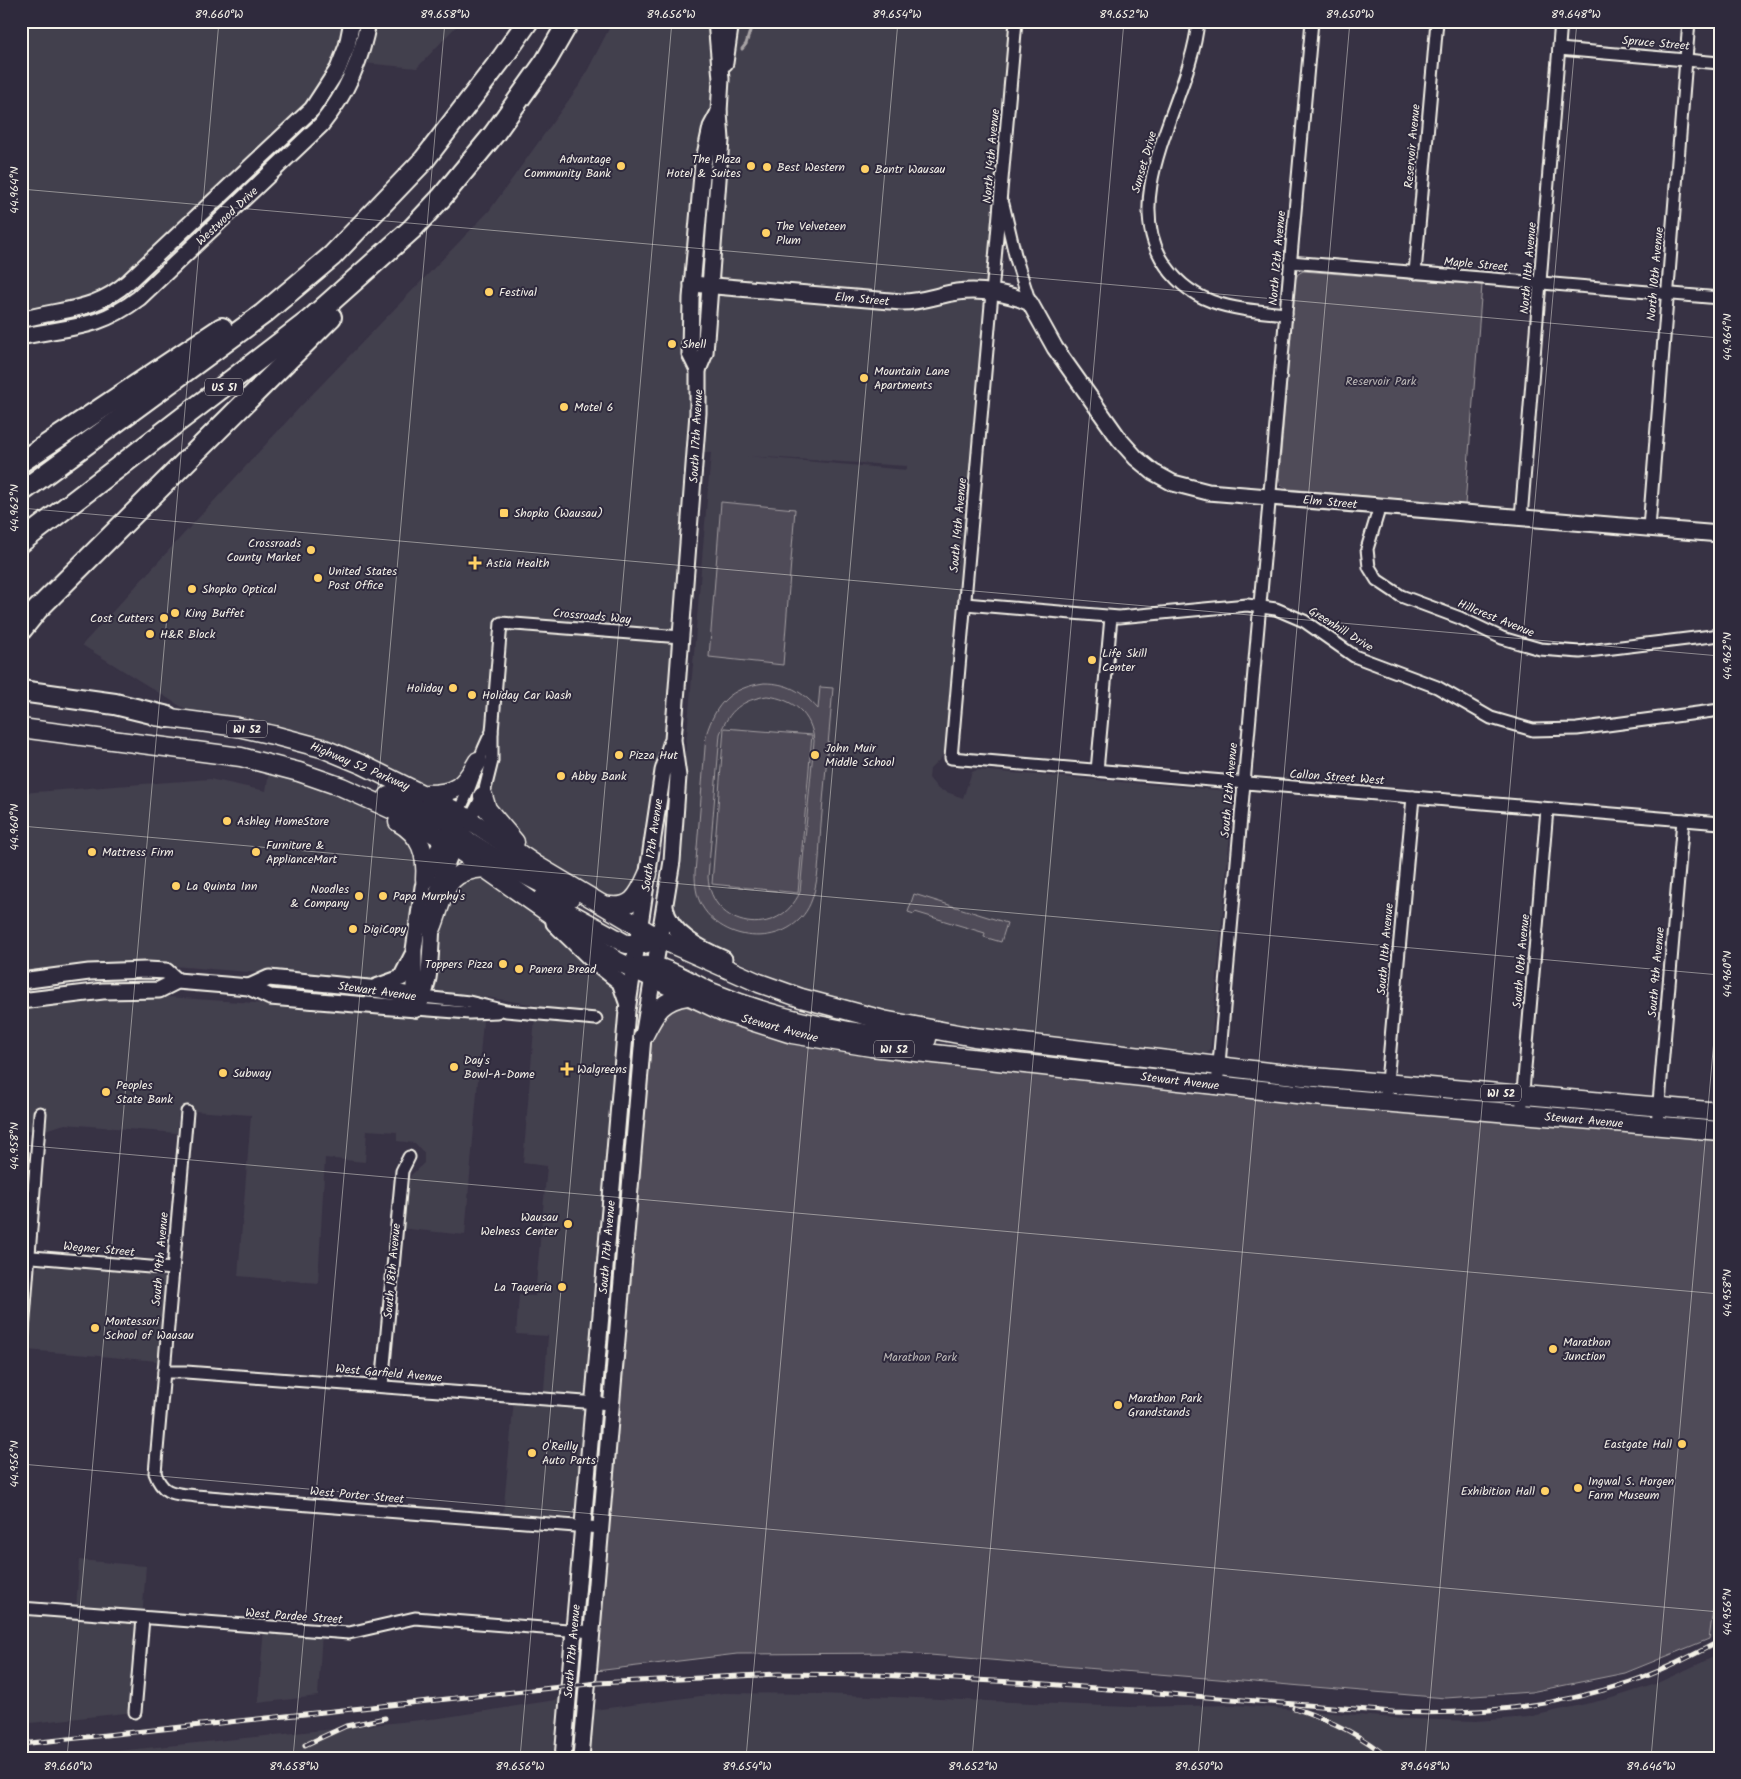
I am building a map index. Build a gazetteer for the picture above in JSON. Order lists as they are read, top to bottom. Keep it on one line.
{"streets":{"highway":["US 51"],"main road":["Westwood Drive","Elm Street","South 17th Avenue","WI 52","Highway 52 Parkway","Stewart Avenue"],"street":["Spruce Street","Reservoir Avenue","North 14th Avenue","Sunset Drive","North 12th Avenue","Maple Street","North 11th Avenue","North 10th Avenue","South 14th Avenue","Crossroads Way","Hillcrest Avenue","Greenhill Drive","Callon Street West","South 12th Avenue","South 11th Avenue","South 10th Avenue","South 9th Avenue","Wegner Street","South 19th Avenue","South 18th Avenue","West Garfield Avenue","West Porter Street","West Pardee Street"]},"crossings":[["Spruce Street","North 11th Avenue"],["Spruce Street","North 10th Avenue"],["Reservoir Avenue","Maple Street"],["North 14th Avenue","Elm Street"],["North 14th Avenue","South 14th Avenue"],["Sunset Drive","North 12th Avenue"],["North 12th Avenue","Maple Street"],["North 12th Avenue","Elm Street"],["North 12th Avenue","South 12th Avenue"],["Maple Street","North 11th Avenue"],["Maple Street","North 10th Avenue"],["North 11th Avenue","Elm Street"],["North 10th Avenue","Elm Street"],["Elm Street","South 17th Avenue"],["Elm Street","South 14th Avenue"],["Elm Street","Hillcrest Avenue"],["Elm Street","South 12th Avenue"],["South 17th Avenue","Crossroads Way"],["South 17th Avenue","WI 52"],["South 17th Avenue","Highway 52 Parkway"],["South 17th Avenue","Stewart Avenue"],["South 17th Avenue","West Garfield Avenue"],["South 17th Avenue","West Porter Street"],["South 17th Avenue","West Pardee Street"],["South 14th Avenue","Greenhill Drive"],["South 14th Avenue","Callon Street West"],["Greenhill Drive","South 12th Avenue"],["WI 52","Stewart Avenue"],["Highway 52 Parkway","Stewart Avenue"],["Callon Street West","South 12th Avenue"],["Callon Street West","South 11th Avenue"],["Callon Street West","South 10th Avenue"],["Callon Street West","South 9th Avenue"],["South 12th Avenue","Stewart Avenue"],["South 11th Avenue","Stewart Avenue"],["South 10th Avenue","Stewart Avenue"],["South 9th Avenue","Stewart Avenue"],["Wegner Street","South 19th Avenue"],["South 19th Avenue","West Garfield Avenue"],["South 19th Avenue","West Porter Street"],["South 18th Avenue","West Garfield Avenue"]],"parks":["Reservoir Park","Marathon Park"],"places":{"other":["Advantage Community Bank","The Plaza Hotel & Suites","Best Western","Bantr Wausau","The Velveteen Plum","Festival","Shell","Mountain Lane Apartments","Motel 6","Crossroads County Market","United States Post Office","Shopko Optical","King Buffet","Cost Cutters","H&R Block","Life Skill Center","Holiday","Holiday Car Wash","Pizza Hut","John Muir Middle School","Abby Bank","Ashley HomeStore","Mattress Firm","Furniture & ApplianceMart","La Quinta Inn","Noodles & Company","Papa Murphy's","DigiCopy","Toppers Pizza","Panera Bread","Day's Bowl-A-Dome","Subway","Peoples State Bank","Wausau Welness Center","La Taqueria","Montessori School of Wausau","Marathon Junction","Marathon Park Grandstands","Eastgate Hall","O'Reilly Auto Parts","Ingwal S. Horgen Farm Museum","Exhibition Hall"],"transit":["Shopko (Wausau)"],"health":["Astia Health","Walgreens"]},"coordinates":["89.660°W","89.658°W","89.656°W","89.654°W","89.652°W","89.650°W","89.648°W","44.964°N","44.962°N","44.960°N","44.958°N","44.956°N","89.646°W"]}
